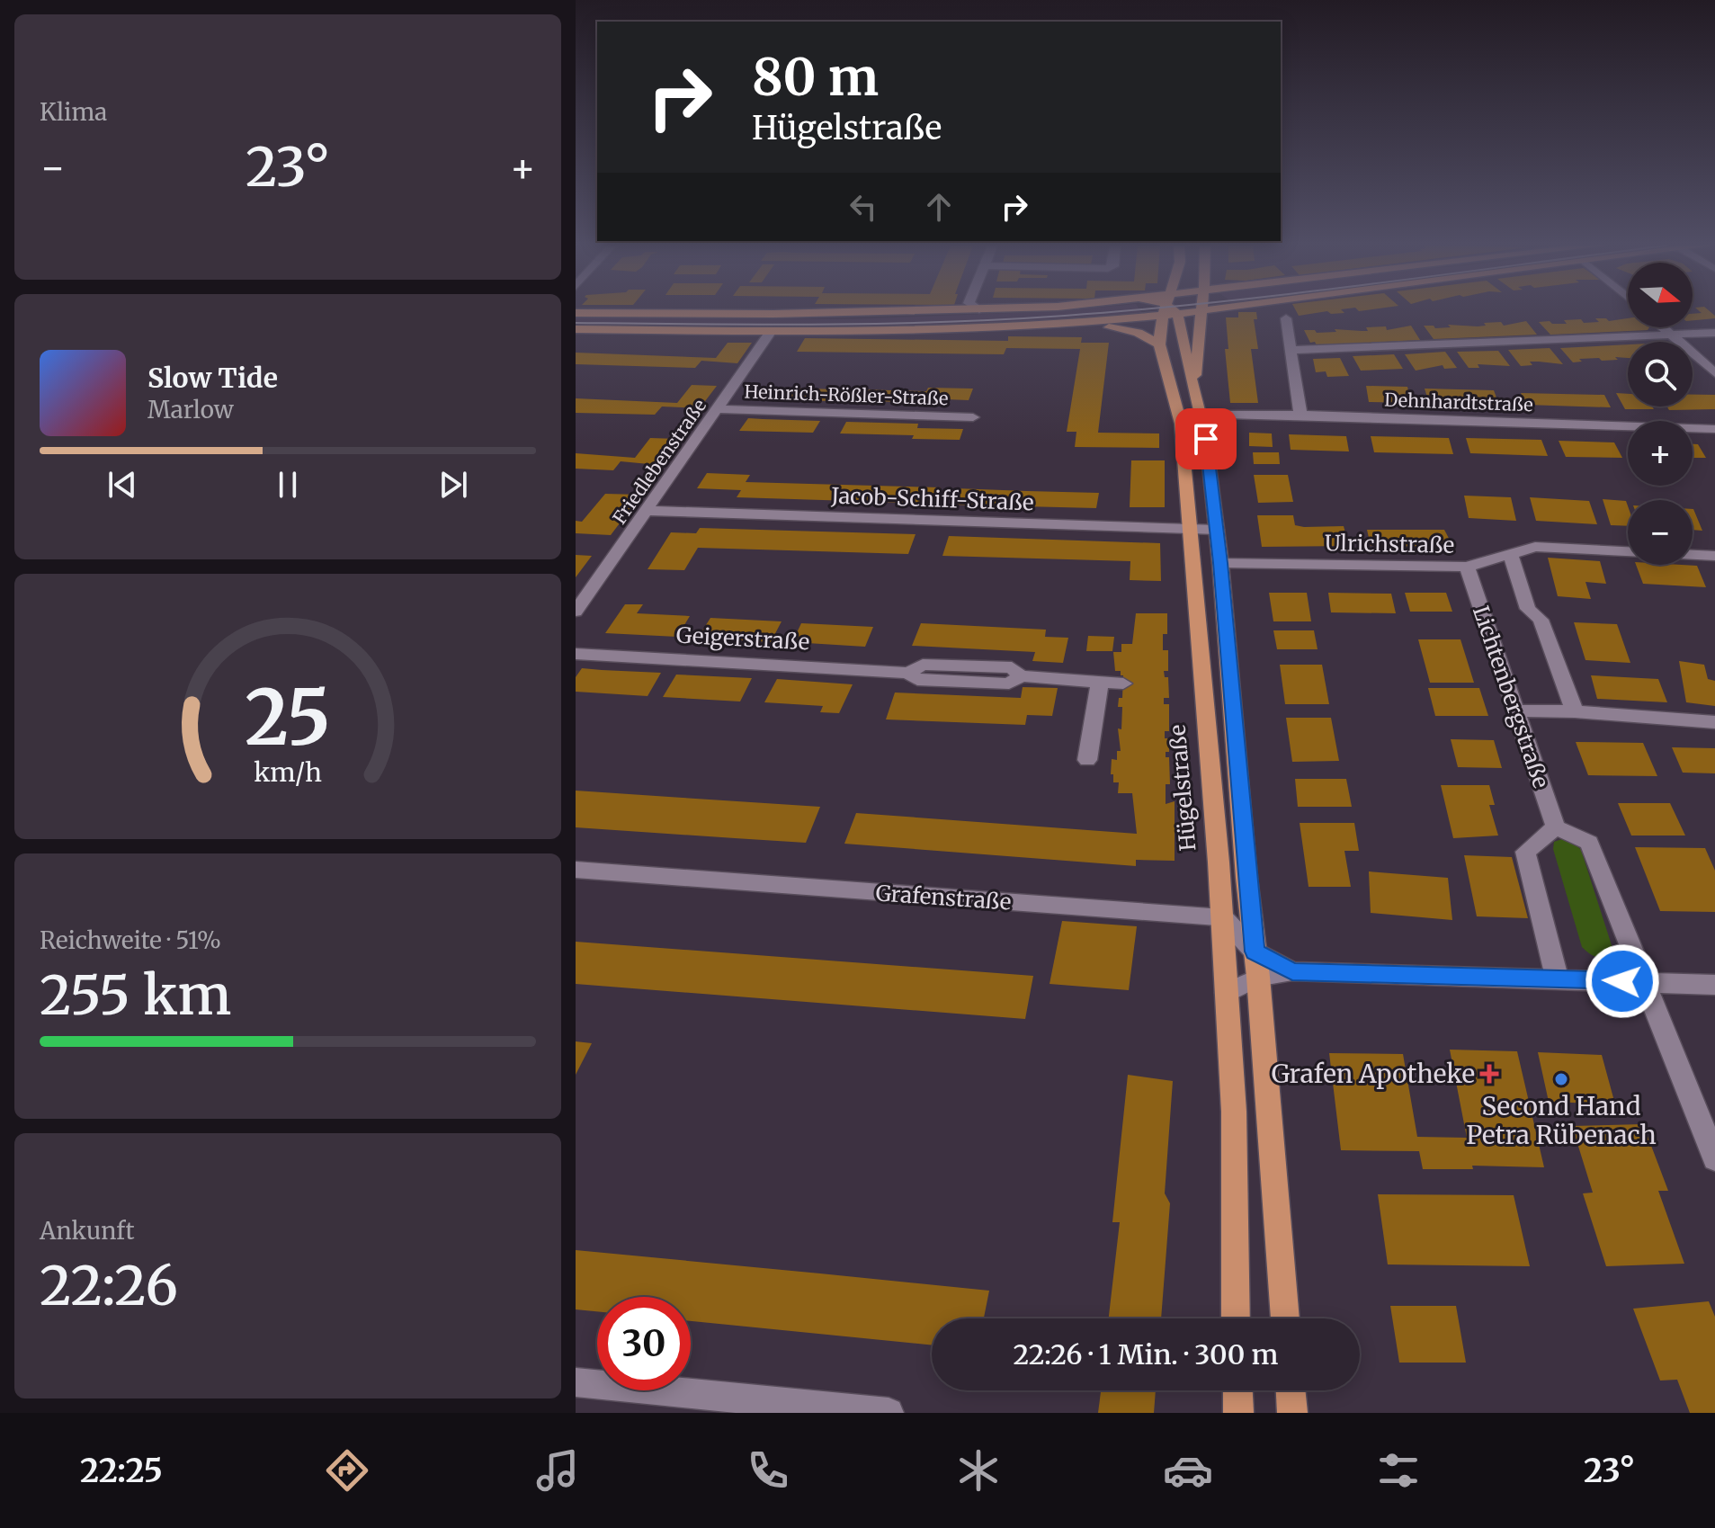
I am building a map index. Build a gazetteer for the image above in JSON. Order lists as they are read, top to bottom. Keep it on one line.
{"streets":{"main road":["Hügelstraße"],"street":["Heinrich-Rößler-Straße","Dehnhardtstraße","Friedlebenstraße","Jacob-Schiff-Straße","Ulrichstraße","Geigerstraße","Lichtenbergstraße","Grafenstraße"]},"crossings":[["Heinrich-Rößler-Straße","Friedlebenstraße"],["Friedlebenstraße","Jacob-Schiff-Straße"],["Jacob-Schiff-Straße","Hügelstraße"],["Ulrichstraße","Lichtenbergstraße"],["Hügelstraße","Grafenstraße"]],"places":{"health":["Grafen Apotheke"],"other":["Second Hand Petra Rübenach"]},"north":"right","page":{"tile":["Klima",["Reichweite · 51%","255 km"],["Ankunft","22:26"]],"turn":["80 m","Hügelstraße"],"heat":["−","23°","+"],"map_buttons":["+","−"],"song":["Slow Tide","Marlow"],"limit":"30","trip":"22:26 · 1 Min. · 300 m","tabs":["22:25","23°"],"gauge":["25","km/h"]}}
